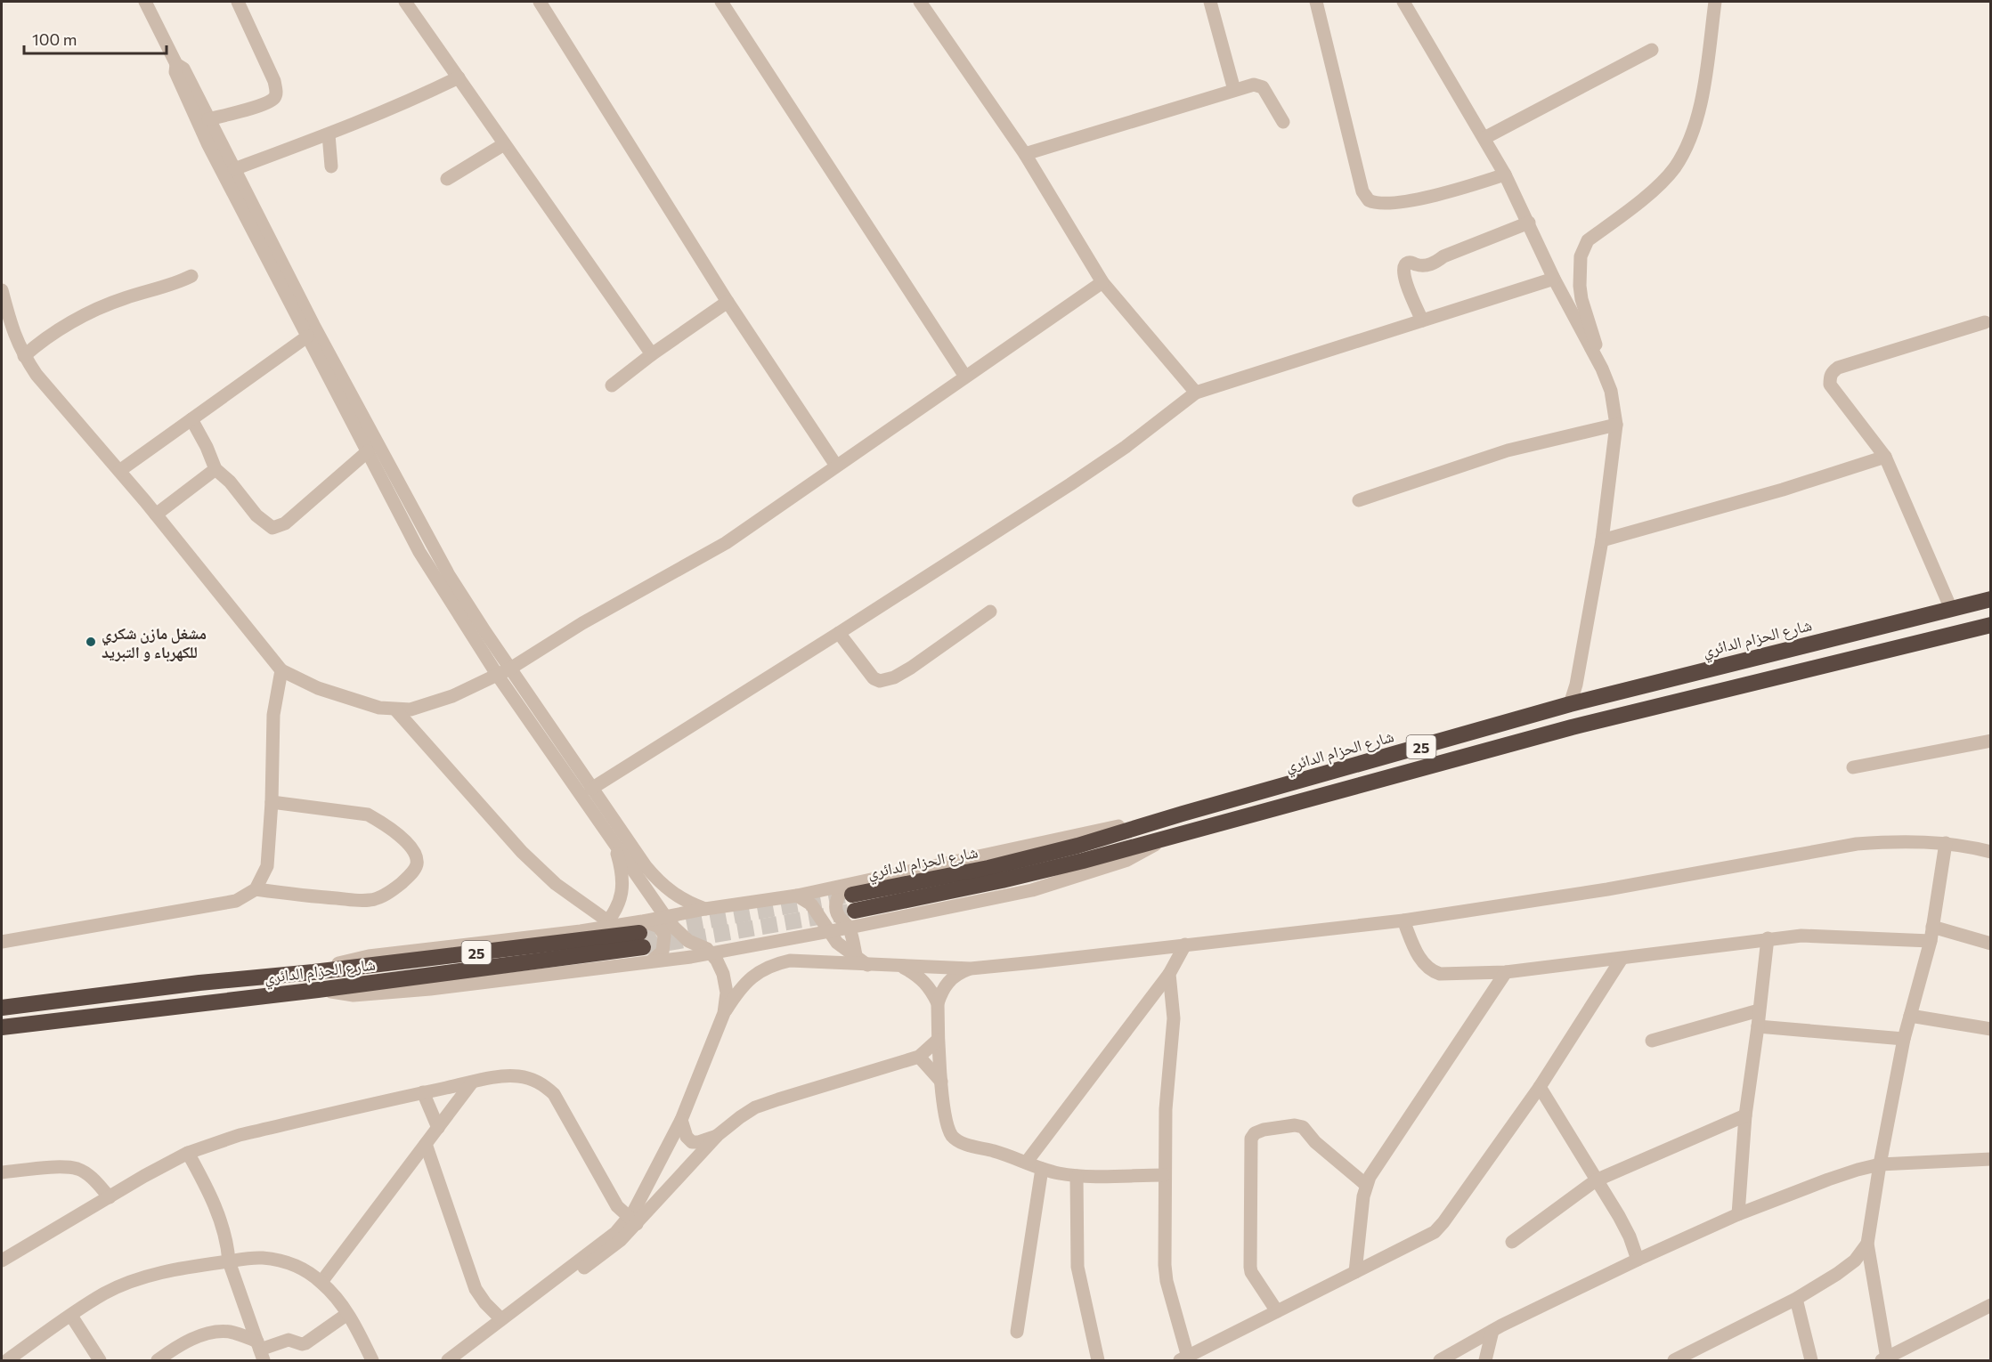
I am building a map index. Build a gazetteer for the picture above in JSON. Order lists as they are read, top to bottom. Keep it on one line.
{"streets":{"highway":["شارع الحزام الدائري","25"]},"places":["مشغل مازن شكري للكهرباء و التبريد"],"scale_bar":"100 m"}
